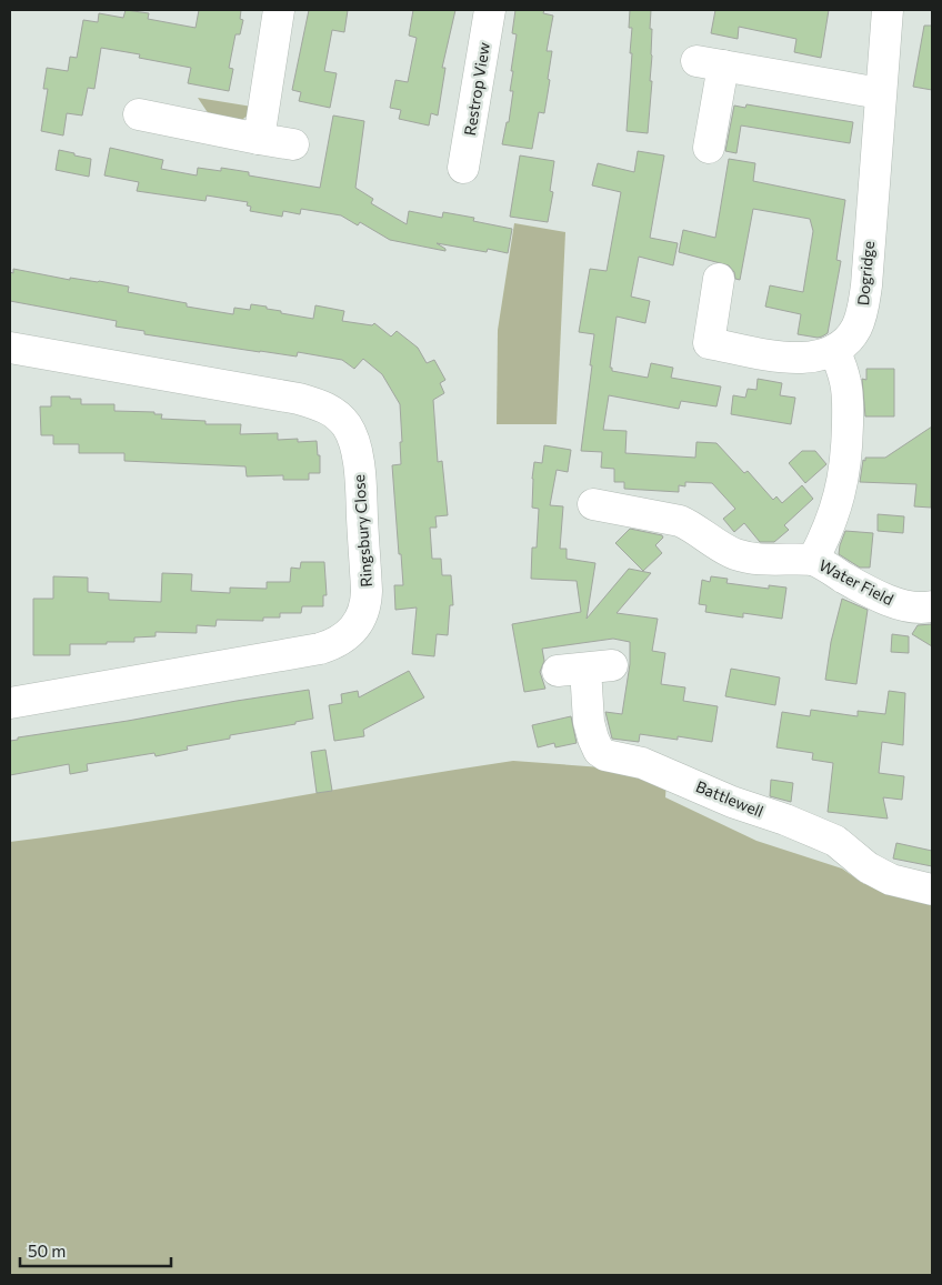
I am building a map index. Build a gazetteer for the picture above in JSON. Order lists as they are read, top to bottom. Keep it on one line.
{"streets":{"street":["Restrop View","Dogridge","Ringsbury Close","Water Field","Battlewell"]},"scale_bar":"50 m"}
